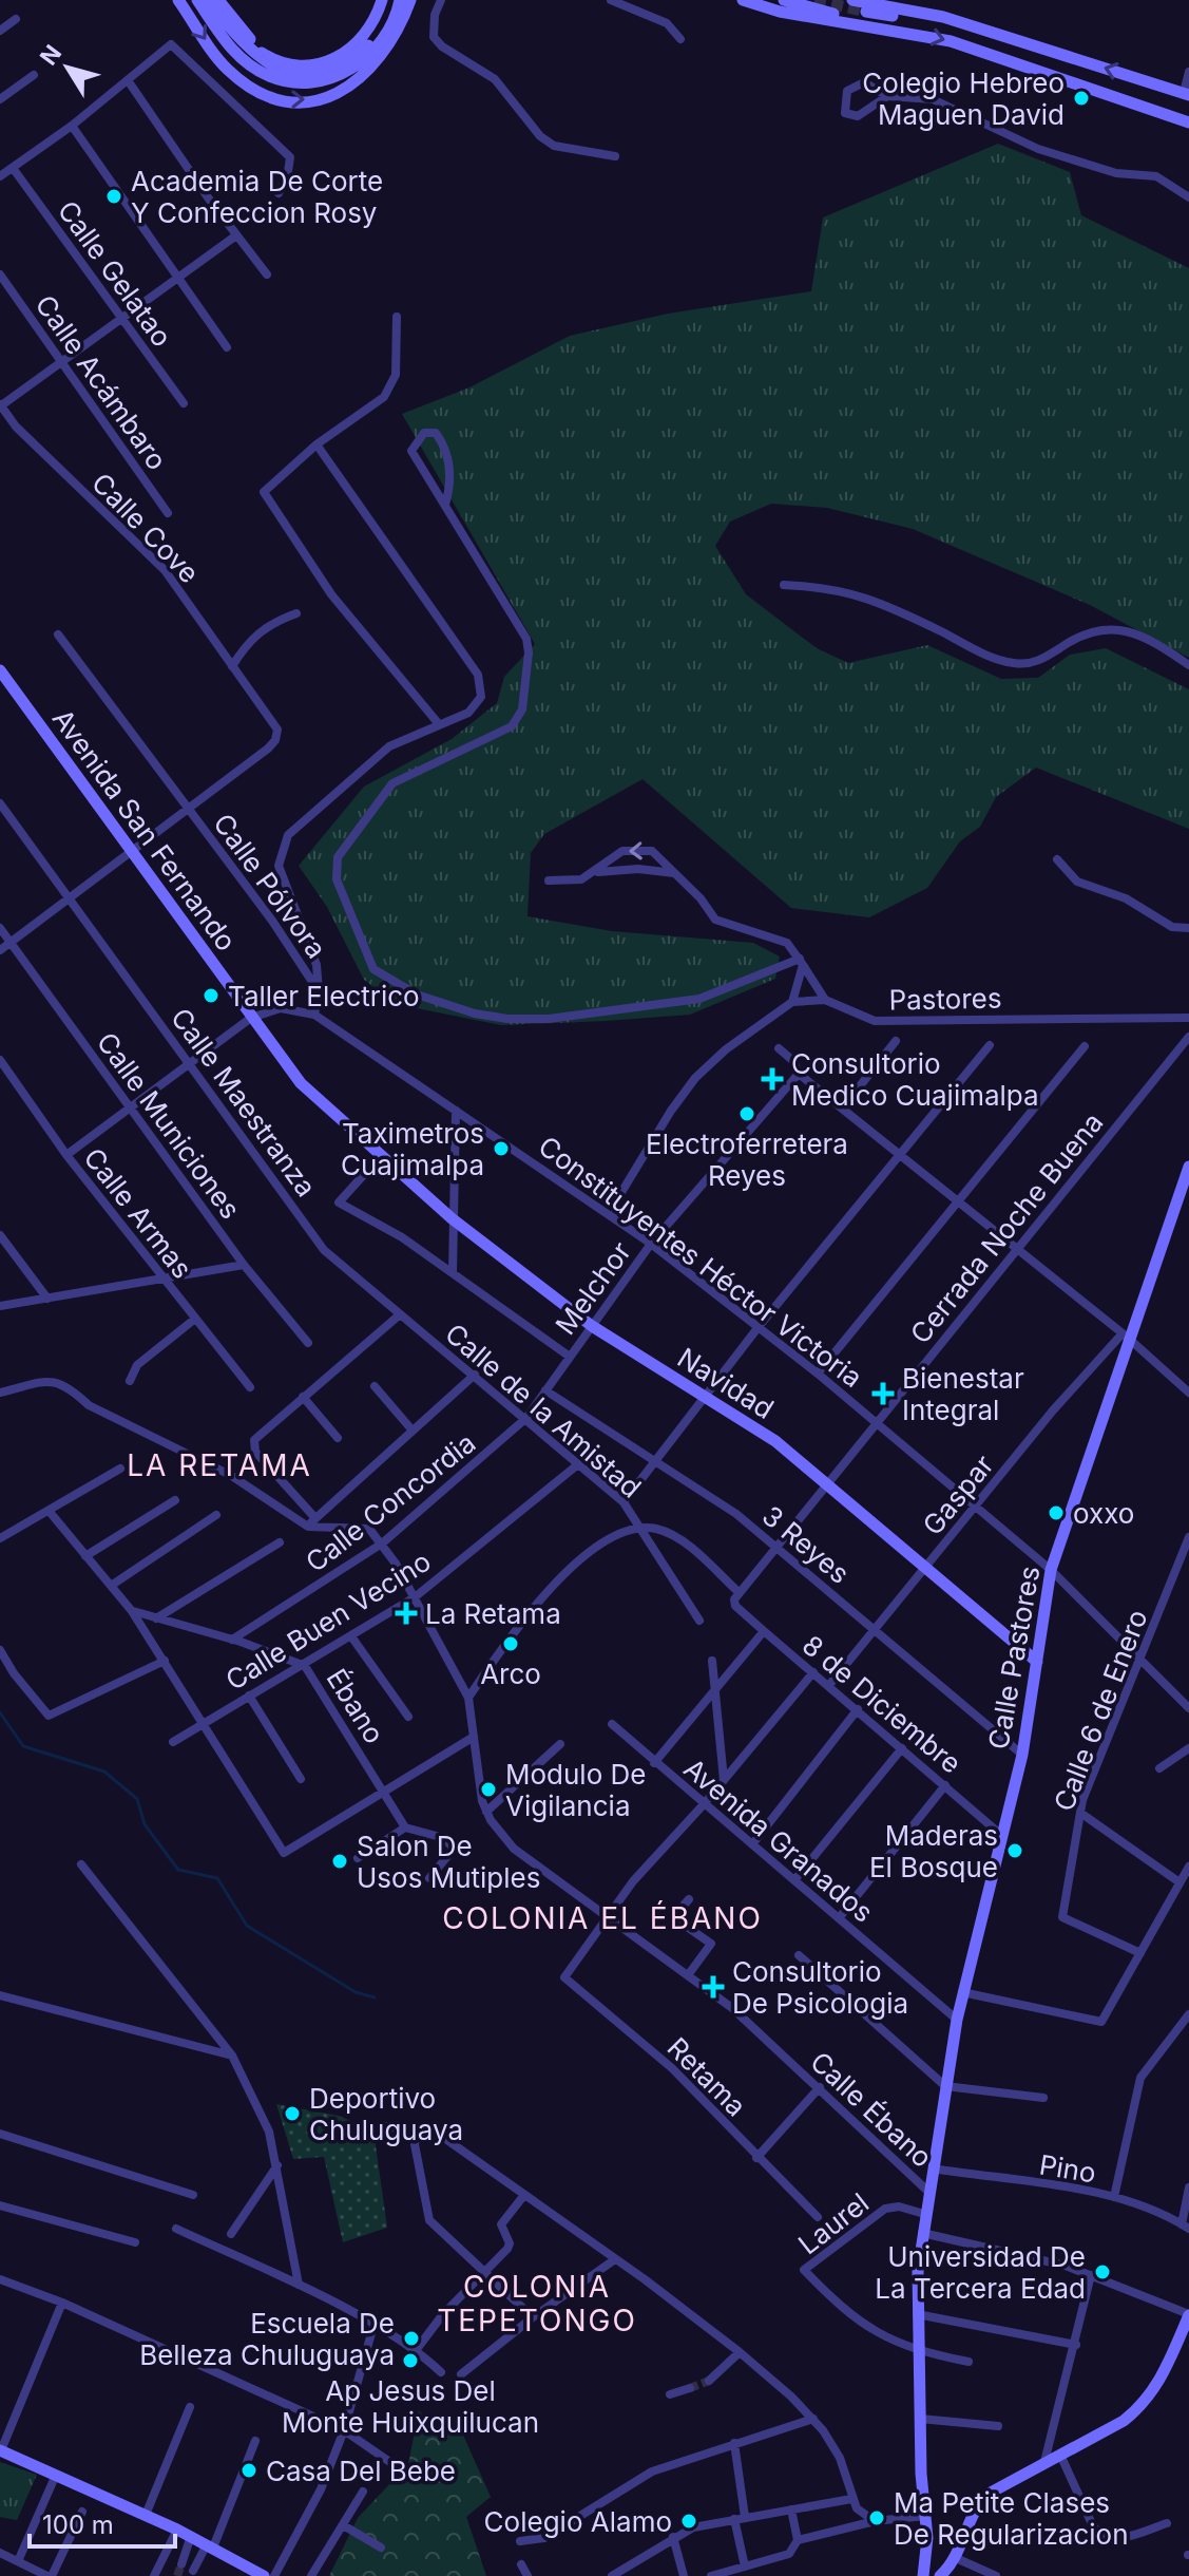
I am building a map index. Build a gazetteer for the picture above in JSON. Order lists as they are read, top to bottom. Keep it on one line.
{"streets":{"street":["Calle Gelatao","Calle Acámbaro","Calle Cove","Avenida San Fernando","Calle Pólvora","Pastores","Calle Maestranza","Calle Municiones","Calle Armas","Cerrada Noche Buena","Constituyentes Héctor Victoria","Melchor","Navidad","Calle de la Amistad","Gaspar","Calle Concordia","3 Reyes","Calle Buen Vecino","Calle Pastores","8 de Diciembre","Ébano","Calle 6 de Enero","Avenida Granados","Retama","Calle Ébano","Pino","Laurel"]},"crossings":[["Calle Cove","Calle Pólvora"],["Avenida San Fernando","Navidad"],["Calle Maestranza","Calle de la Amistad"],["Cerrada Noche Buena","Constituyentes Héctor Victoria"],["Cerrada Noche Buena","Navidad"],["Cerrada Noche Buena","Calle de la Amistad"],["Cerrada Noche Buena","3 Reyes"],["Cerrada Noche Buena","8 de Diciembre"],["Constituyentes Héctor Victoria","Melchor"],["Constituyentes Héctor Victoria","Gaspar"],["Constituyentes Héctor Victoria","Calle Pastores"],["Constituyentes Héctor Victoria","Calle 6 de Enero"],["Melchor","Navidad"],["Melchor","Calle de la Amistad"],["Melchor","Calle Concordia"],["Melchor","3 Reyes"],["Navidad","Gaspar"],["Navidad","Calle Pastores"],["Calle de la Amistad","Calle Concordia"],["Calle de la Amistad","Calle Buen Vecino"],["Gaspar","3 Reyes"],["Gaspar","Calle Pastores"],["Gaspar","8 de Diciembre"],["Calle Concordia","Ébano"],["3 Reyes","Calle Pastores"],["Calle Buen Vecino","Ébano"],["Calle Pastores","8 de Diciembre"],["Calle Pastores","Avenida Granados"],["Calle Pastores","Calle Ébano"],["Calle Pastores","Pino"],["Calle Pastores","Laurel"],["Retama","Calle Ébano"]],"districts":["LA RETAMA","COLONIA EL ÉBANO","COLONIA TEPETONGO"],"places":{"other":["Colegio Hebreo Maguen David","Academia De Corte Y Confeccion Rosy","Taller Electrico","Electroferretera Reyes","Taximetros Cuajimalpa","oxxo","Arco","Modulo De Vigilancia","Maderas El Bosque","Salon De Usos Mutiples","Deportivo Chuluguaya","Universidad De La Tercera Edad","Escuela De Belleza Chuluguaya","Ap Jesus Del Monte Huixquilucan","Casa Del Bebe","Ma Petite Clases De Regularizacion","Colegio Alamo"],"health":["Consultorio Medico Cuajimalpa","Bienestar Integral","La Retama","Consultorio De Psicologia"]},"scale_bar":"100 m","north":"top left"}
